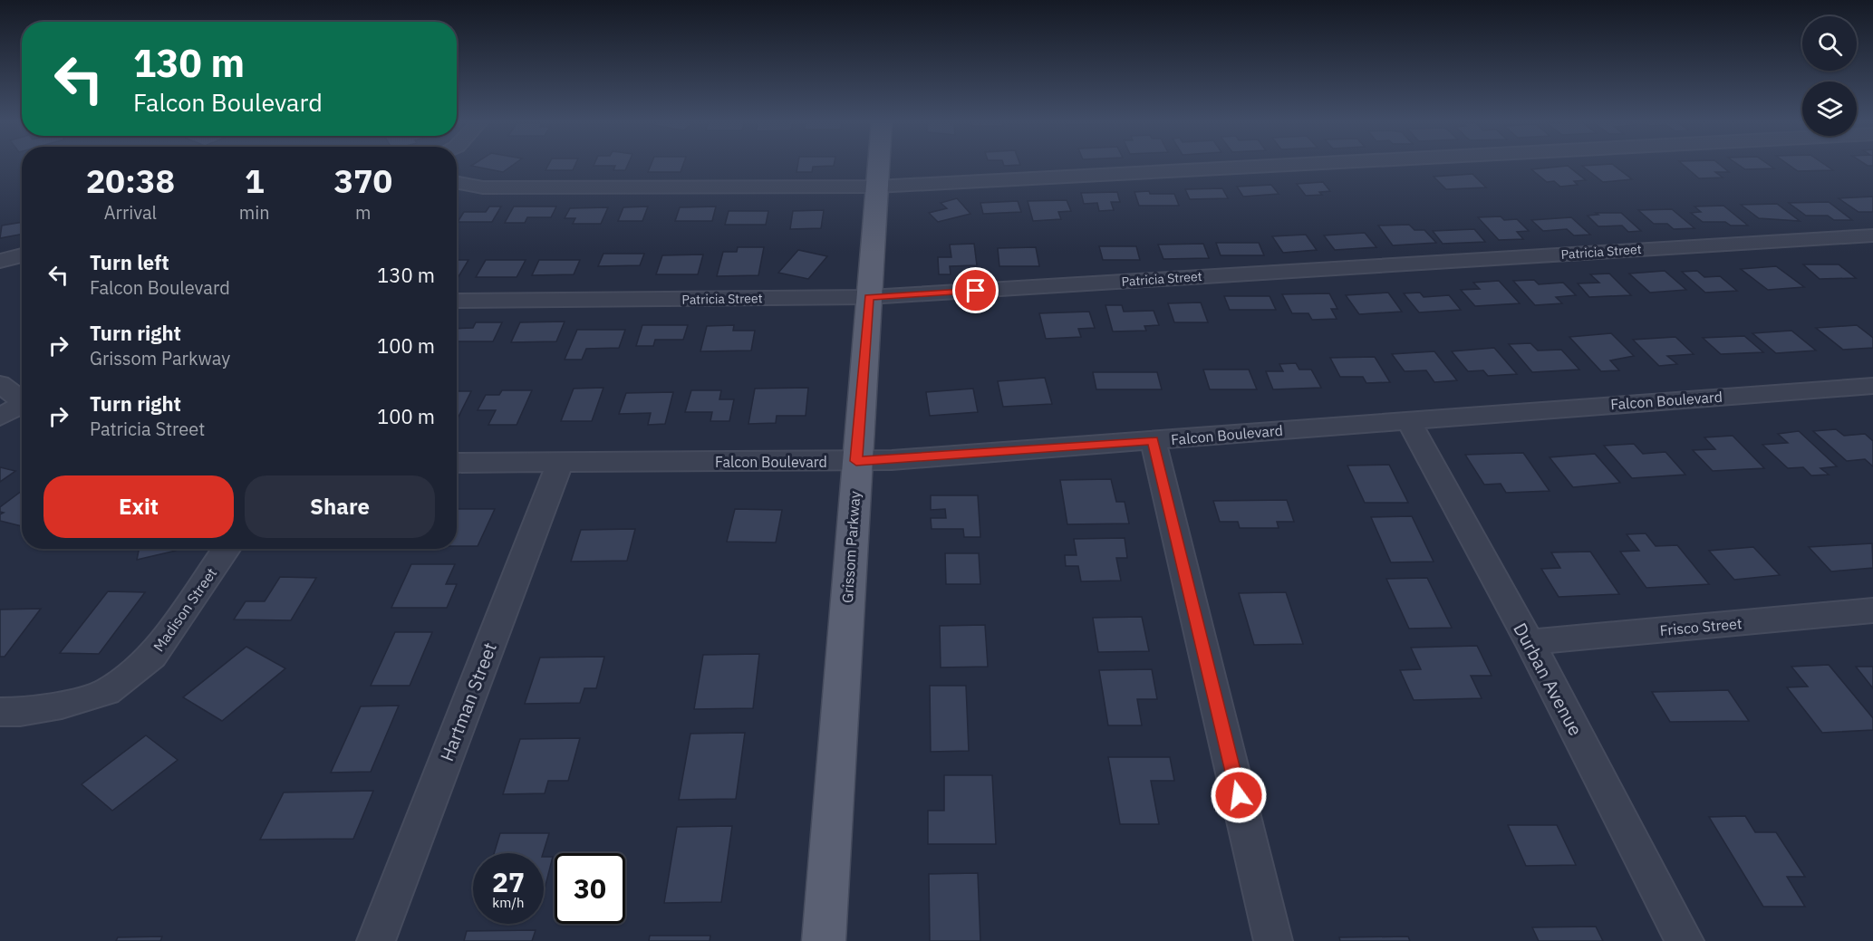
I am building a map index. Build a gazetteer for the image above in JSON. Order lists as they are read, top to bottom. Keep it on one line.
{"streets":{"main road":["Grissom Parkway"],"street":["Patricia Street","Falcon Boulevard","Madison Street","Frisco Street","Durban Avenue","Hartman Street"]},"crossings":[["Patricia Street","Grissom Parkway"],["Falcon Boulevard","Grissom Parkway"],["Falcon Boulevard","Durban Avenue"],["Falcon Boulevard","Hartman Street"],["Frisco Street","Durban Avenue"]],"page":{"turn":["130 m","Falcon Boulevard"],"eta":["20:38","Arrival","1","min","370","m"],"list":[{"name":"Turn left","note":"Falcon Boulevard","value":"130 m"},{"name":"Turn right","note":"Grissom Parkway","value":"100 m"},{"name":"Turn right","note":"Patricia Street","value":"100 m"}],"buttons":["Exit","Share"],"speed":"27 km/h","limit":"30"}}
